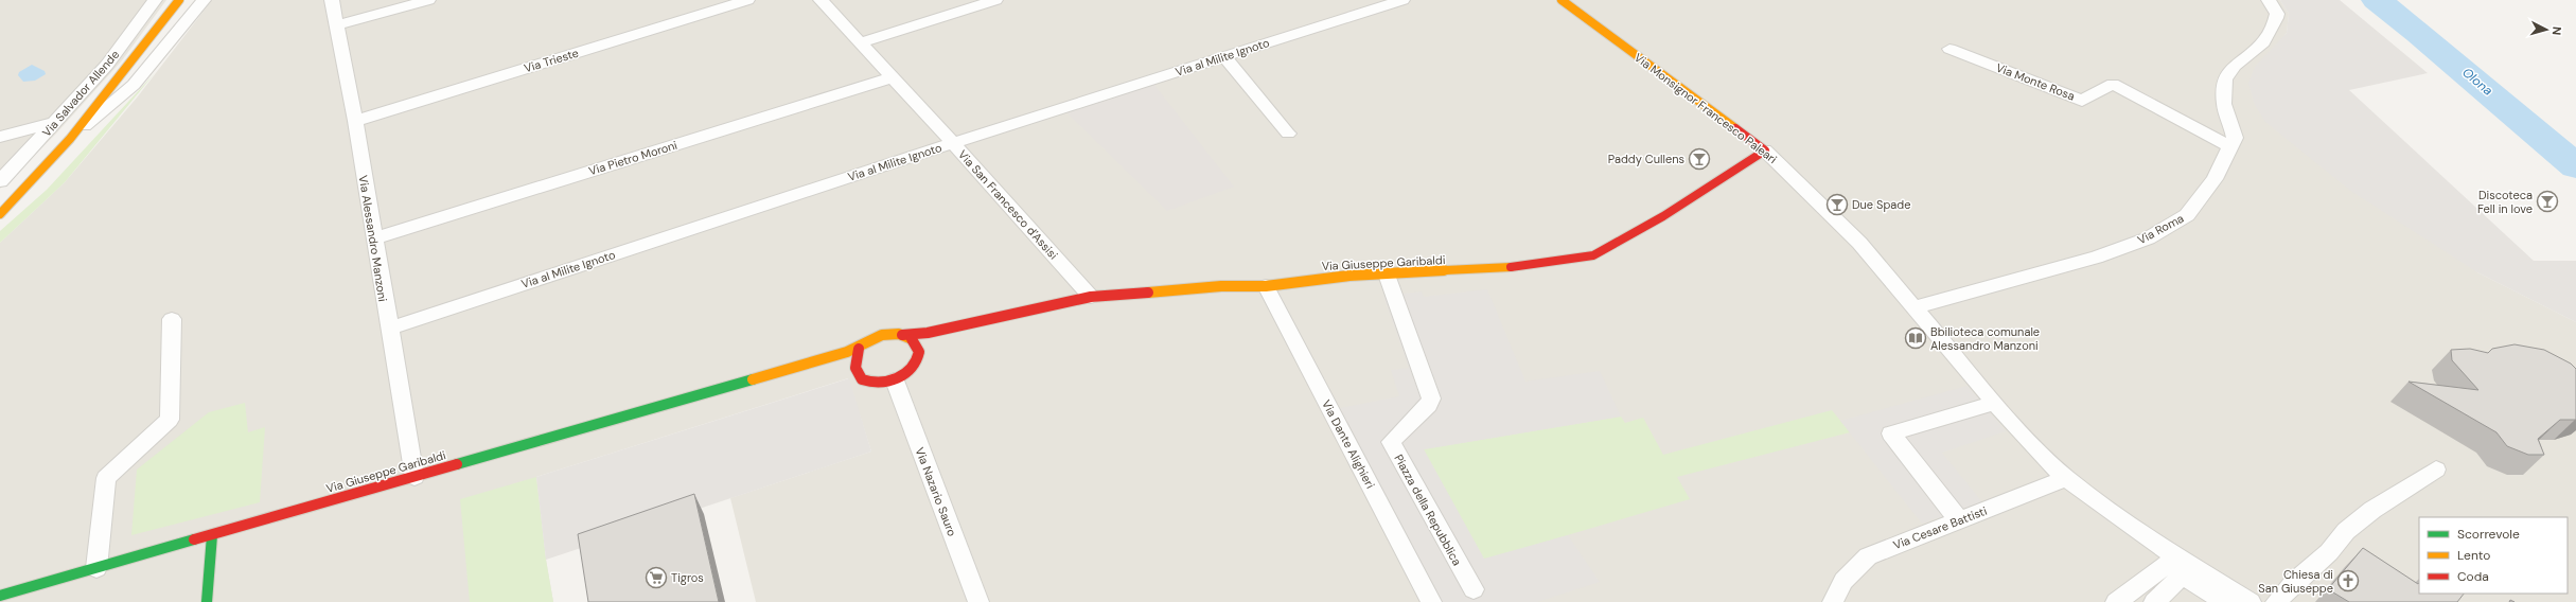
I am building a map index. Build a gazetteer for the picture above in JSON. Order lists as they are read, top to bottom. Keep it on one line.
{"streets":{"street":["Via al Milite Ignoto","Via Trieste","Via Monte Rosa","Via Salvador Allende","Via Monsignor Francesco Paleari","Via Pietro Moroni","Via San Francesco d'Assisi","Via Roma","Via Alessandro Manzoni","Via Giuseppe Garibaldi","Via Dante Alighieri","Via Nazario Sauro","Piazza della Repubblica","Via Cesare Battisti"]},"crossings":[["Via al Milite Ignoto","Via San Francesco d'Assisi"],["Via al Milite Ignoto","Via Alessandro Manzoni"],["Via Trieste","Via Alessandro Manzoni"],["Via Monte Rosa","Via Roma"],["Via Monsignor Francesco Paleari","Via Roma"],["Via Monsignor Francesco Paleari","Via Giuseppe Garibaldi"],["Via Monsignor Francesco Paleari","Via Cesare Battisti"],["Via Pietro Moroni","Via San Francesco d'Assisi"],["Via Pietro Moroni","Via Alessandro Manzoni"],["Via San Francesco d'Assisi","Via Giuseppe Garibaldi"],["Via Alessandro Manzoni","Via Giuseppe Garibaldi"],["Via Giuseppe Garibaldi","Via Dante Alighieri"],["Via Giuseppe Garibaldi","Via Nazario Sauro"],["Via Giuseppe Garibaldi","Piazza della Repubblica"]],"water":["Olona"],"places":{"bar":["Paddy Cullens","Discoteca Fell in love","Due Spade"],"library":["Bbilioteca comunale Alessandro Manzoni"],"supermarket":["Tigros"],"church":["Chiesa di San Giuseppe"]},"legend":["Scorrevole","Lento","Coda"],"north":"right"}
